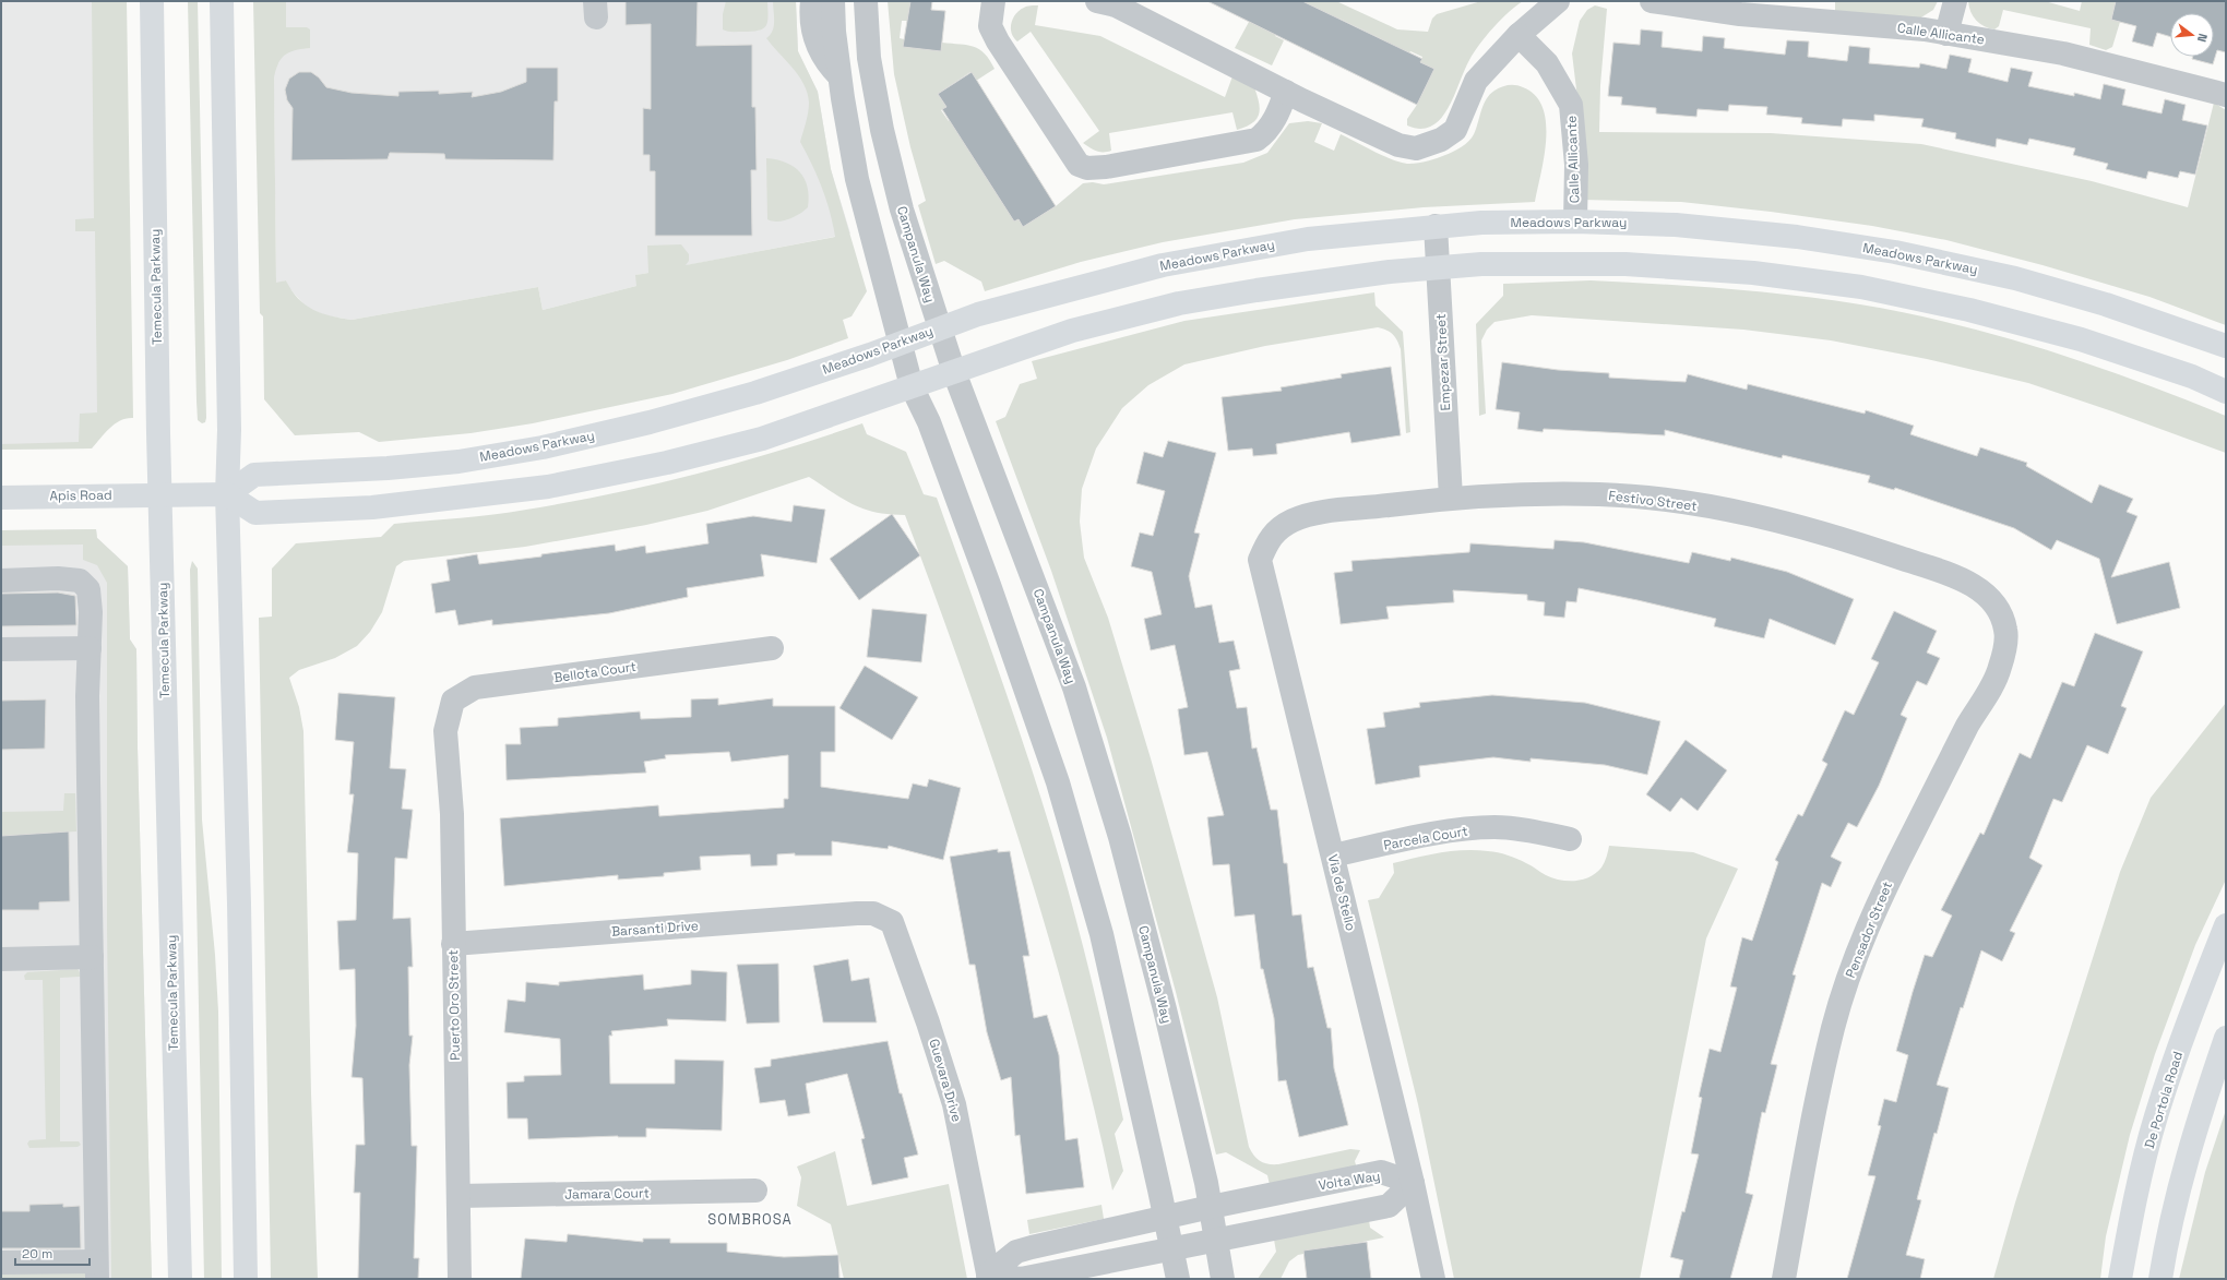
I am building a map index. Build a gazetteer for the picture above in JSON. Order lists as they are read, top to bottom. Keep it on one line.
{"streets":{"main road":["Meadows Parkway","Temecula Parkway","Apis Road","De Portola Road"],"street":["Calle Allicante","Campanula Way","Empezar Street","Festivo Street","Bellota Court","Parcela Court","Via de Stello","Barsanti Drive","Pensador Street","Puerto Oro Street","Guevara Drive","Volta Way","Jamara Court"]},"crossings":[["Calle Allicante","Meadows Parkway"],["Meadows Parkway","Campanula Way"],["Meadows Parkway","Empezar Street"],["Campanula Way","Volta Way"],["Temecula Parkway","Apis Road"],["Empezar Street","Festivo Street"],["Festivo Street","Via de Stello"],["Festivo Street","Pensador Street"],["Bellota Court","Puerto Oro Street"],["Parcela Court","Via de Stello"],["Via de Stello","Volta Way"],["Barsanti Drive","Puerto Oro Street"],["Barsanti Drive","Guevara Drive"],["Puerto Oro Street","Jamara Court"],["Guevara Drive","Volta Way"]],"districts":["SOMBROSA"],"scale_bar":"20 m","north":"right"}
